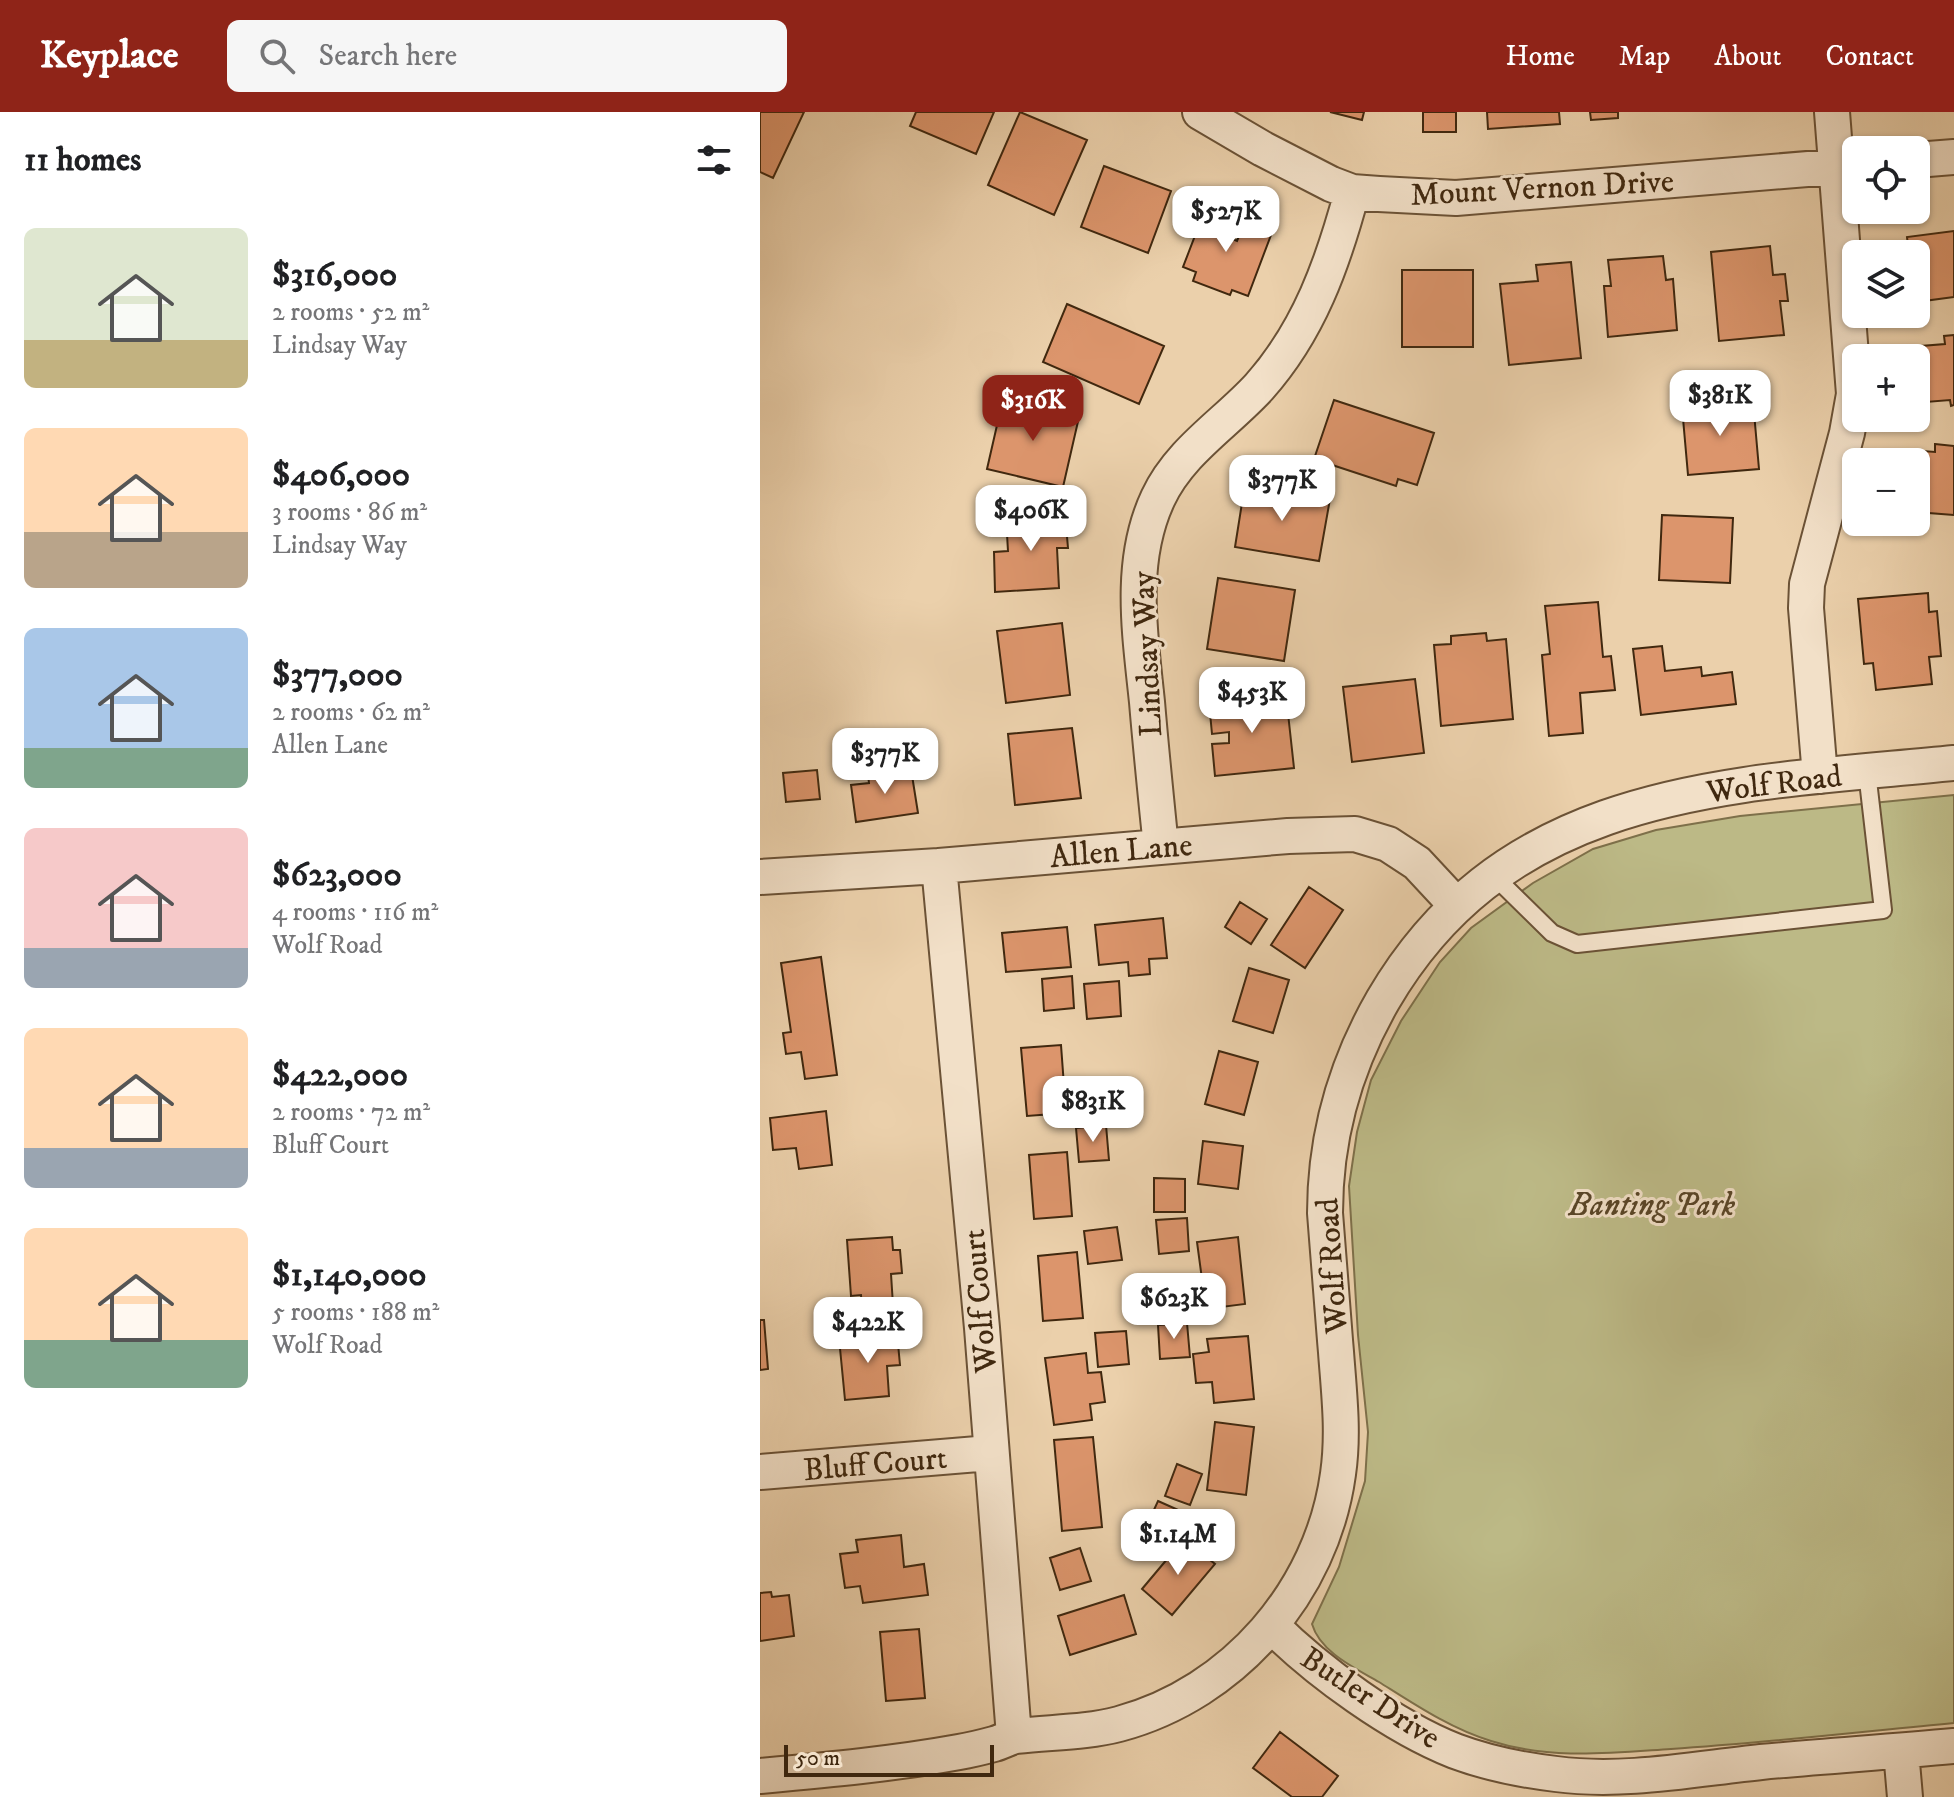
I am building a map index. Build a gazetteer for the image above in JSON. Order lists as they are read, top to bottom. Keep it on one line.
{"streets":{"street":["Mount Vernon Drive","Lindsay Way","Wolf Road","Allen Lane","Wolf Court","Bluff Court","Butler Drive"]},"crossings":[["Mount Vernon Drive","Lindsay Way"],["Lindsay Way","Allen Lane"],["Wolf Road","Allen Lane"],["Wolf Road","Wolf Court"],["Wolf Road","Butler Drive"],["Allen Lane","Wolf Court"],["Wolf Court","Bluff Court"]],"parks":["Banting Park"],"scale_bar":"50 m","page":{"header":"Keyplace","search":"Search here","nav":["Home","Map","About","Contact"],"heading":"11 homes","map_buttons":["+","−"],"price":["$527K","$381K","$316K","$377K","$406K","$453K","$377K","$831K","$623K","$422K","$1.14M"],"list":[{"name":"$316,000","note":"2 rooms · 52 m² · Lindsay Way"},{"name":"$406,000","note":"3 rooms · 86 m² · Lindsay Way"},{"name":"$377,000","note":"2 rooms · 62 m² · Allen Lane"},{"name":"$623,000","note":"4 rooms · 116 m² · Wolf Road"},{"name":"$422,000","note":"2 rooms · 72 m² · Bluff Court"},{"name":"$1,140,000","note":"5 rooms · 188 m² · Wolf Road"}],"scale":"50 m"}}
